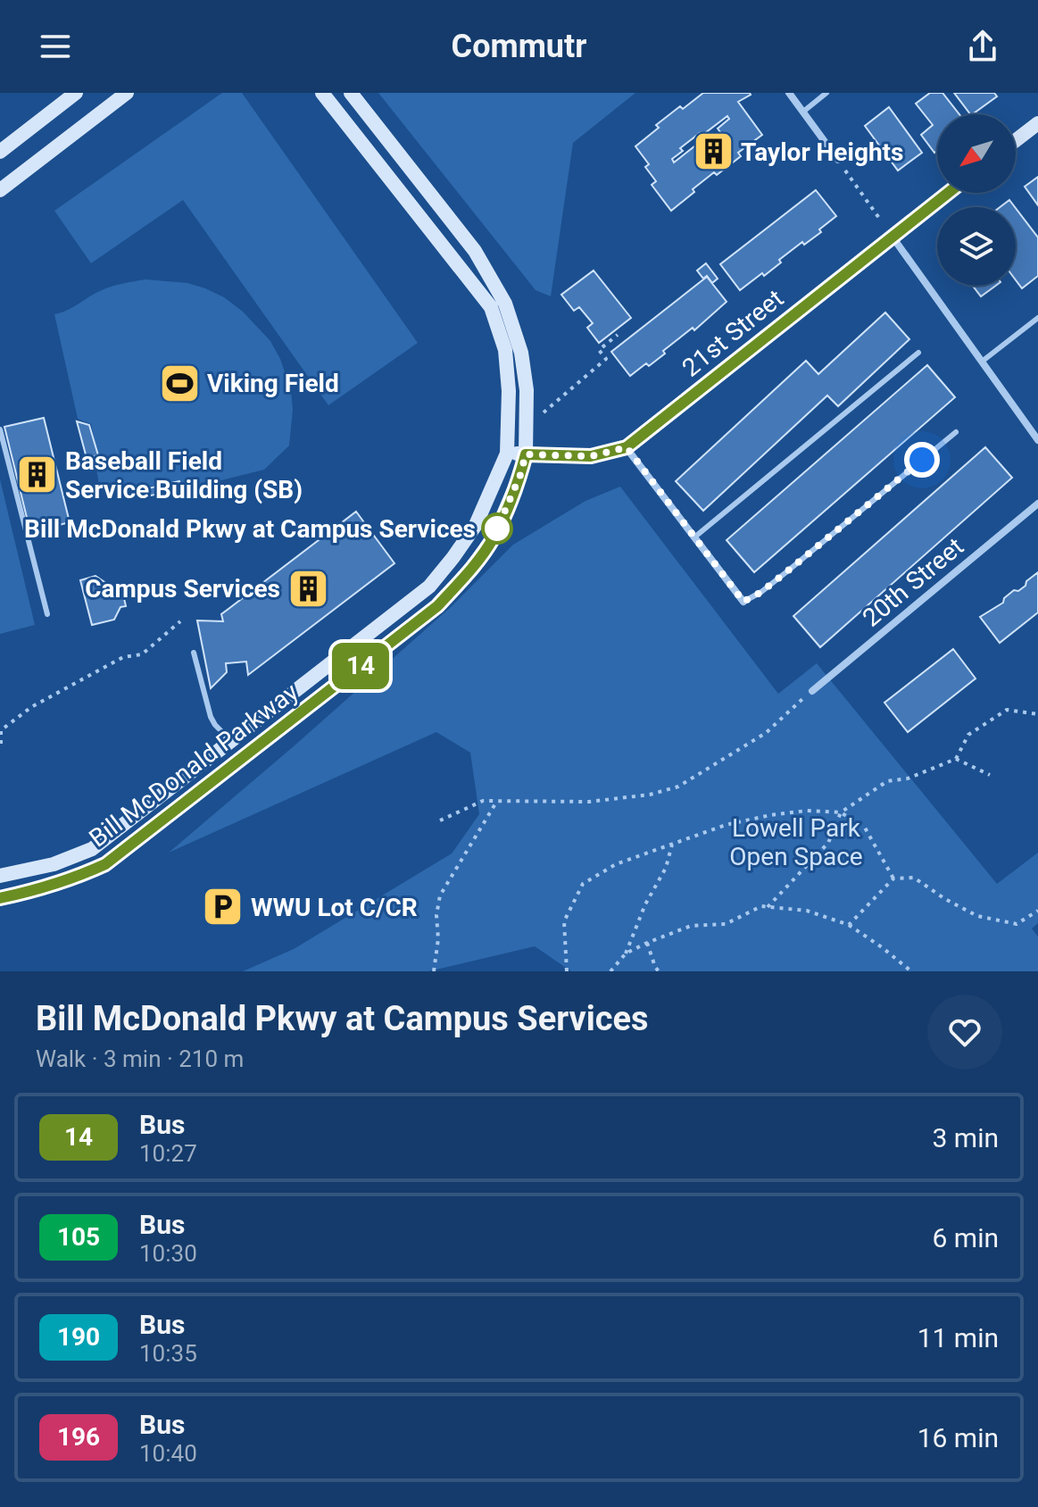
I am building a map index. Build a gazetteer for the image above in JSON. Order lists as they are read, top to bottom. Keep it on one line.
{"streets":{"main road":["21st Street","Bill McDonald Parkway"],"street":["20th Street"]},"crossings":[["21st Street","Bill McDonald Parkway"]],"parks":["Lowell Park Open Space"],"places":{"building":["Taylor Heights","Baseball Field Service Building (SB)","Campus Services"],"sports":["Viking Field"],"other":["Bill McDonald Pkwy at Campus Services"],"parking":["WWU Lot C/CR"]},"lines":["bus line 14"],"north":"bottom left","page":{"header":"Commutr","on_map":"14","heading":["Bill McDonald Pkwy at Campus Services","Walk · 3 min · 210 m"],"list":[{"mark":"14","name":"Bus","note":"10:27","value":"3 min"},{"mark":"105","name":"Bus","note":"10:30","value":"6 min"},{"mark":"190","name":"Bus","note":"10:35","value":"11 min"},{"mark":"196","name":"Bus","note":"10:40","value":"16 min"}]}}
